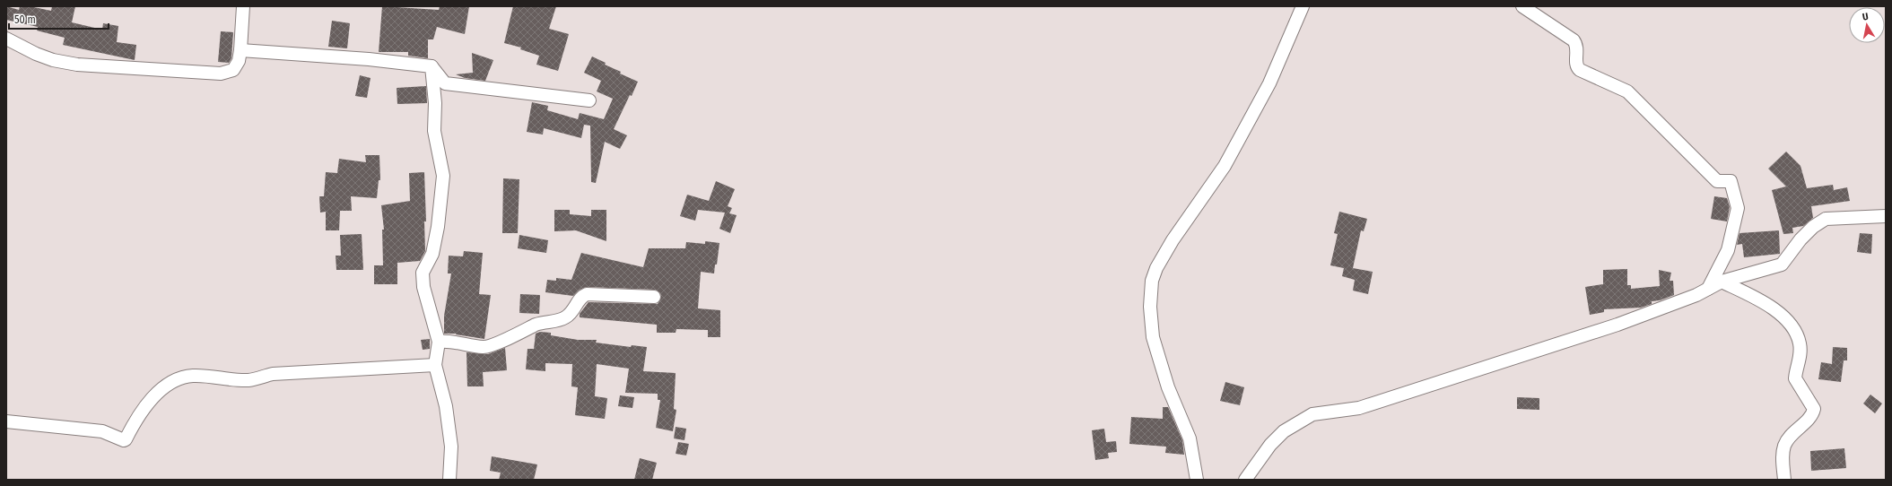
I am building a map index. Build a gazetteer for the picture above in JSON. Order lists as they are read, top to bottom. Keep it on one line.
{"scale_bar":"50 m","north":"top"}
